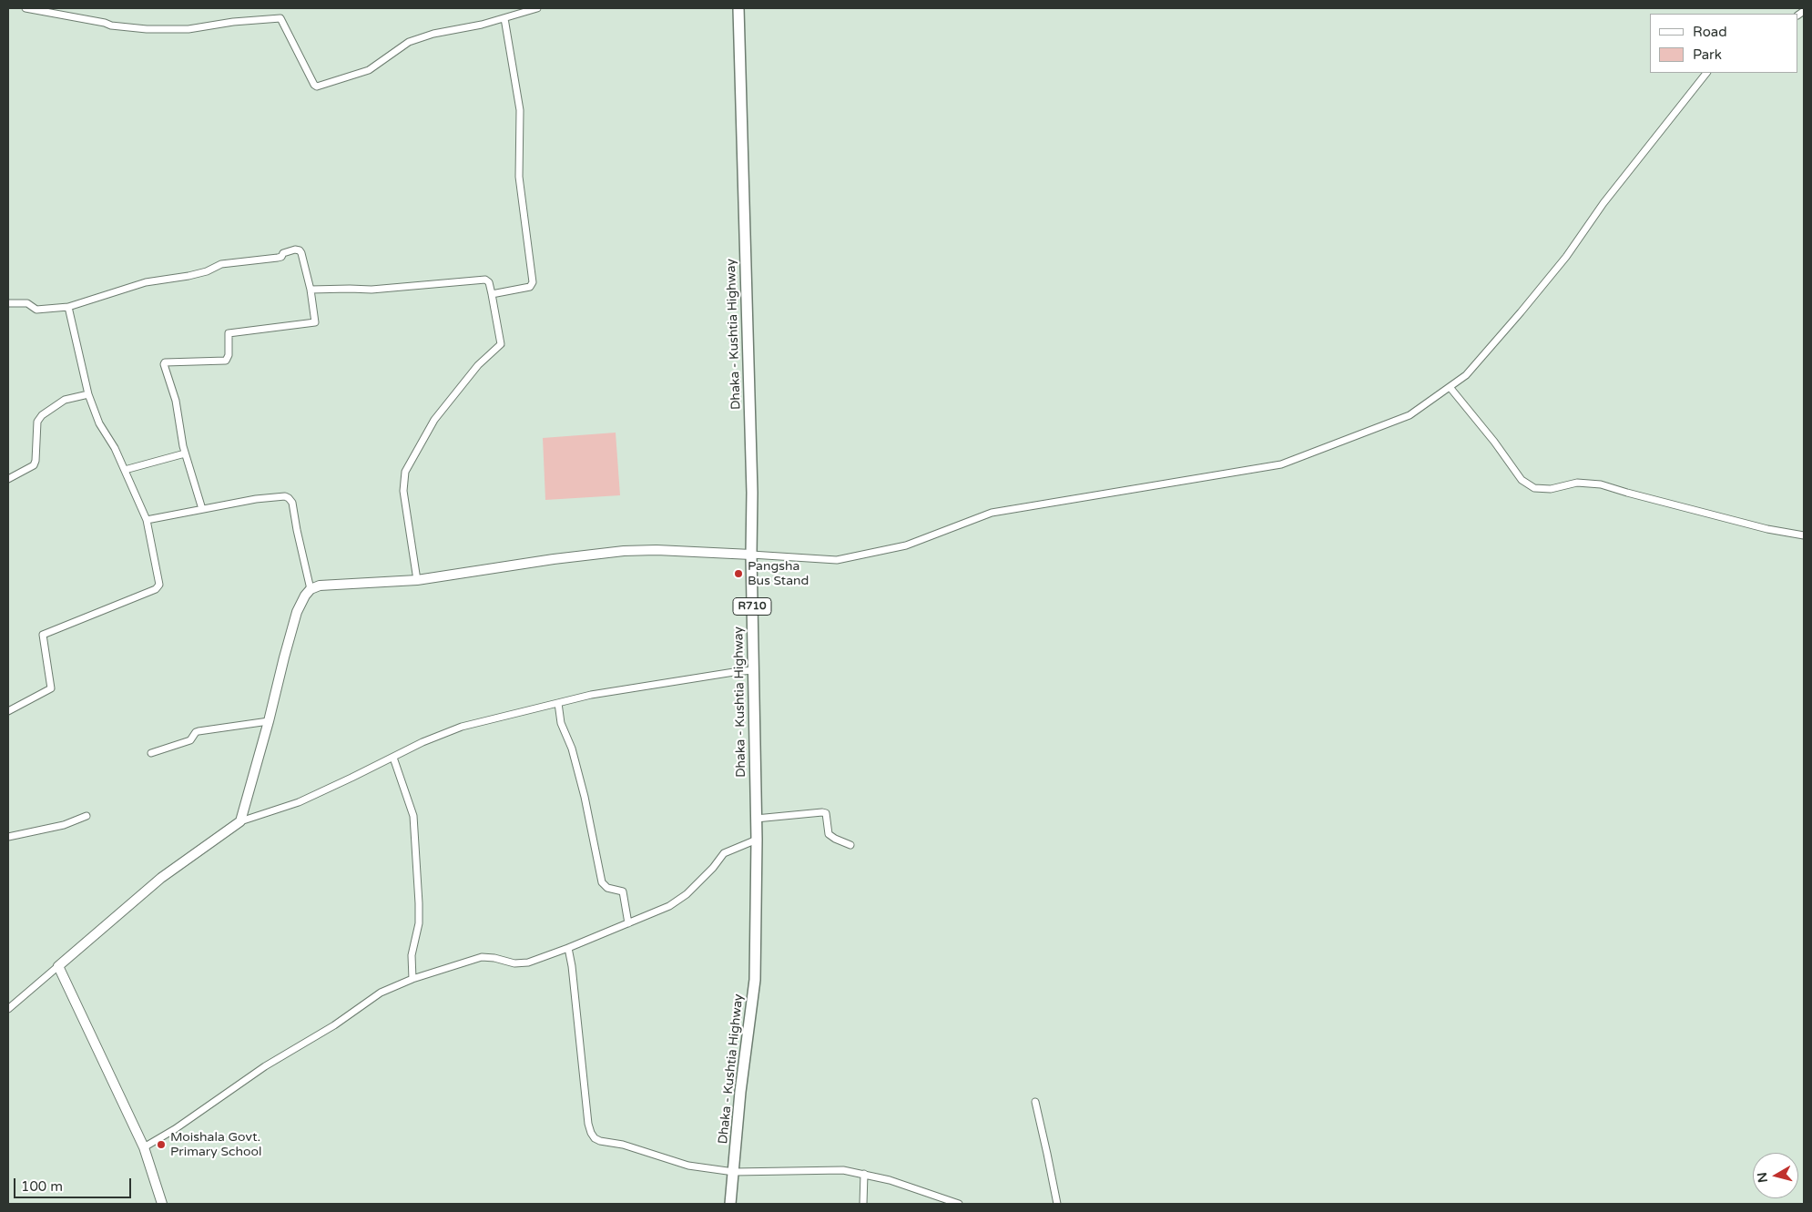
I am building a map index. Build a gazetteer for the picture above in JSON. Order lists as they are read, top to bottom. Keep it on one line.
{"streets":{"main road":["Dhaka - Kushtia Highway","R710"]},"places":["Pangsha Bus Stand","Moishala Govt. Primary School"],"legend":["Road","Park"],"scale_bar":"100 m","north":"left"}
